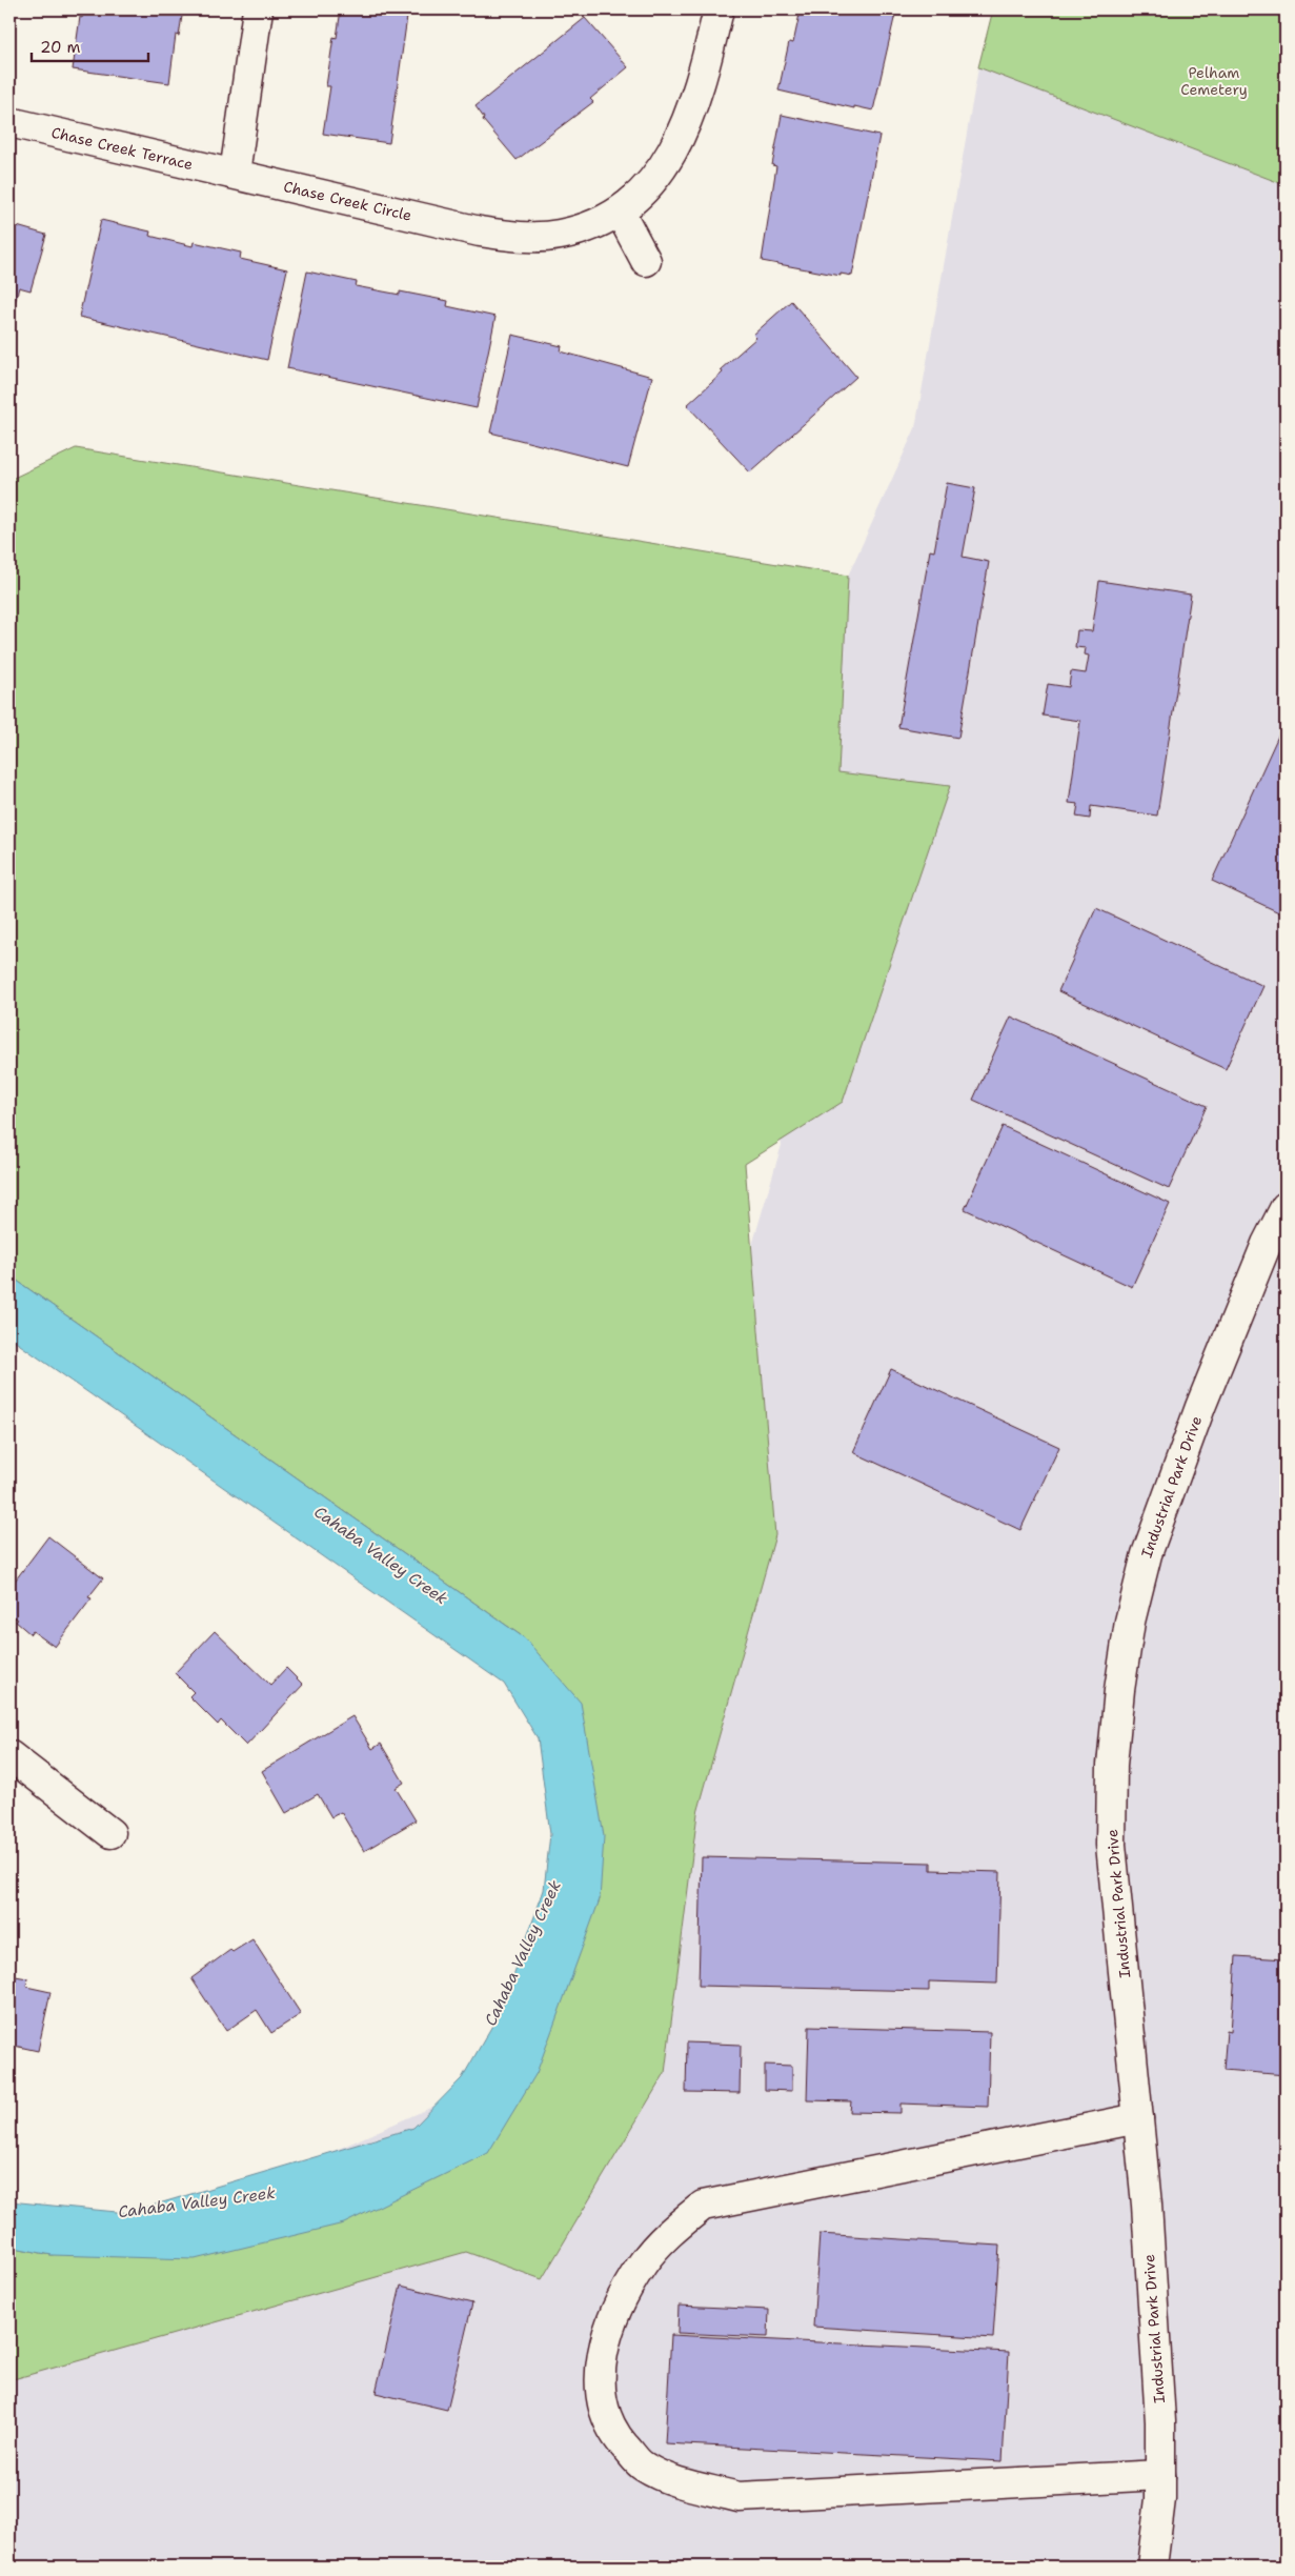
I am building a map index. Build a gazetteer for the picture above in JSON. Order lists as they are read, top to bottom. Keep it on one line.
{"streets":{"street":["Chase Creek Terrace","Chase Creek Circle","Industrial Park Drive"]},"crossings":[["Chase Creek Terrace","Chase Creek Circle"]],"water":["Cahaba Valley Creek"],"parks":["Pelham Cemetery"],"scale_bar":"20 m"}
